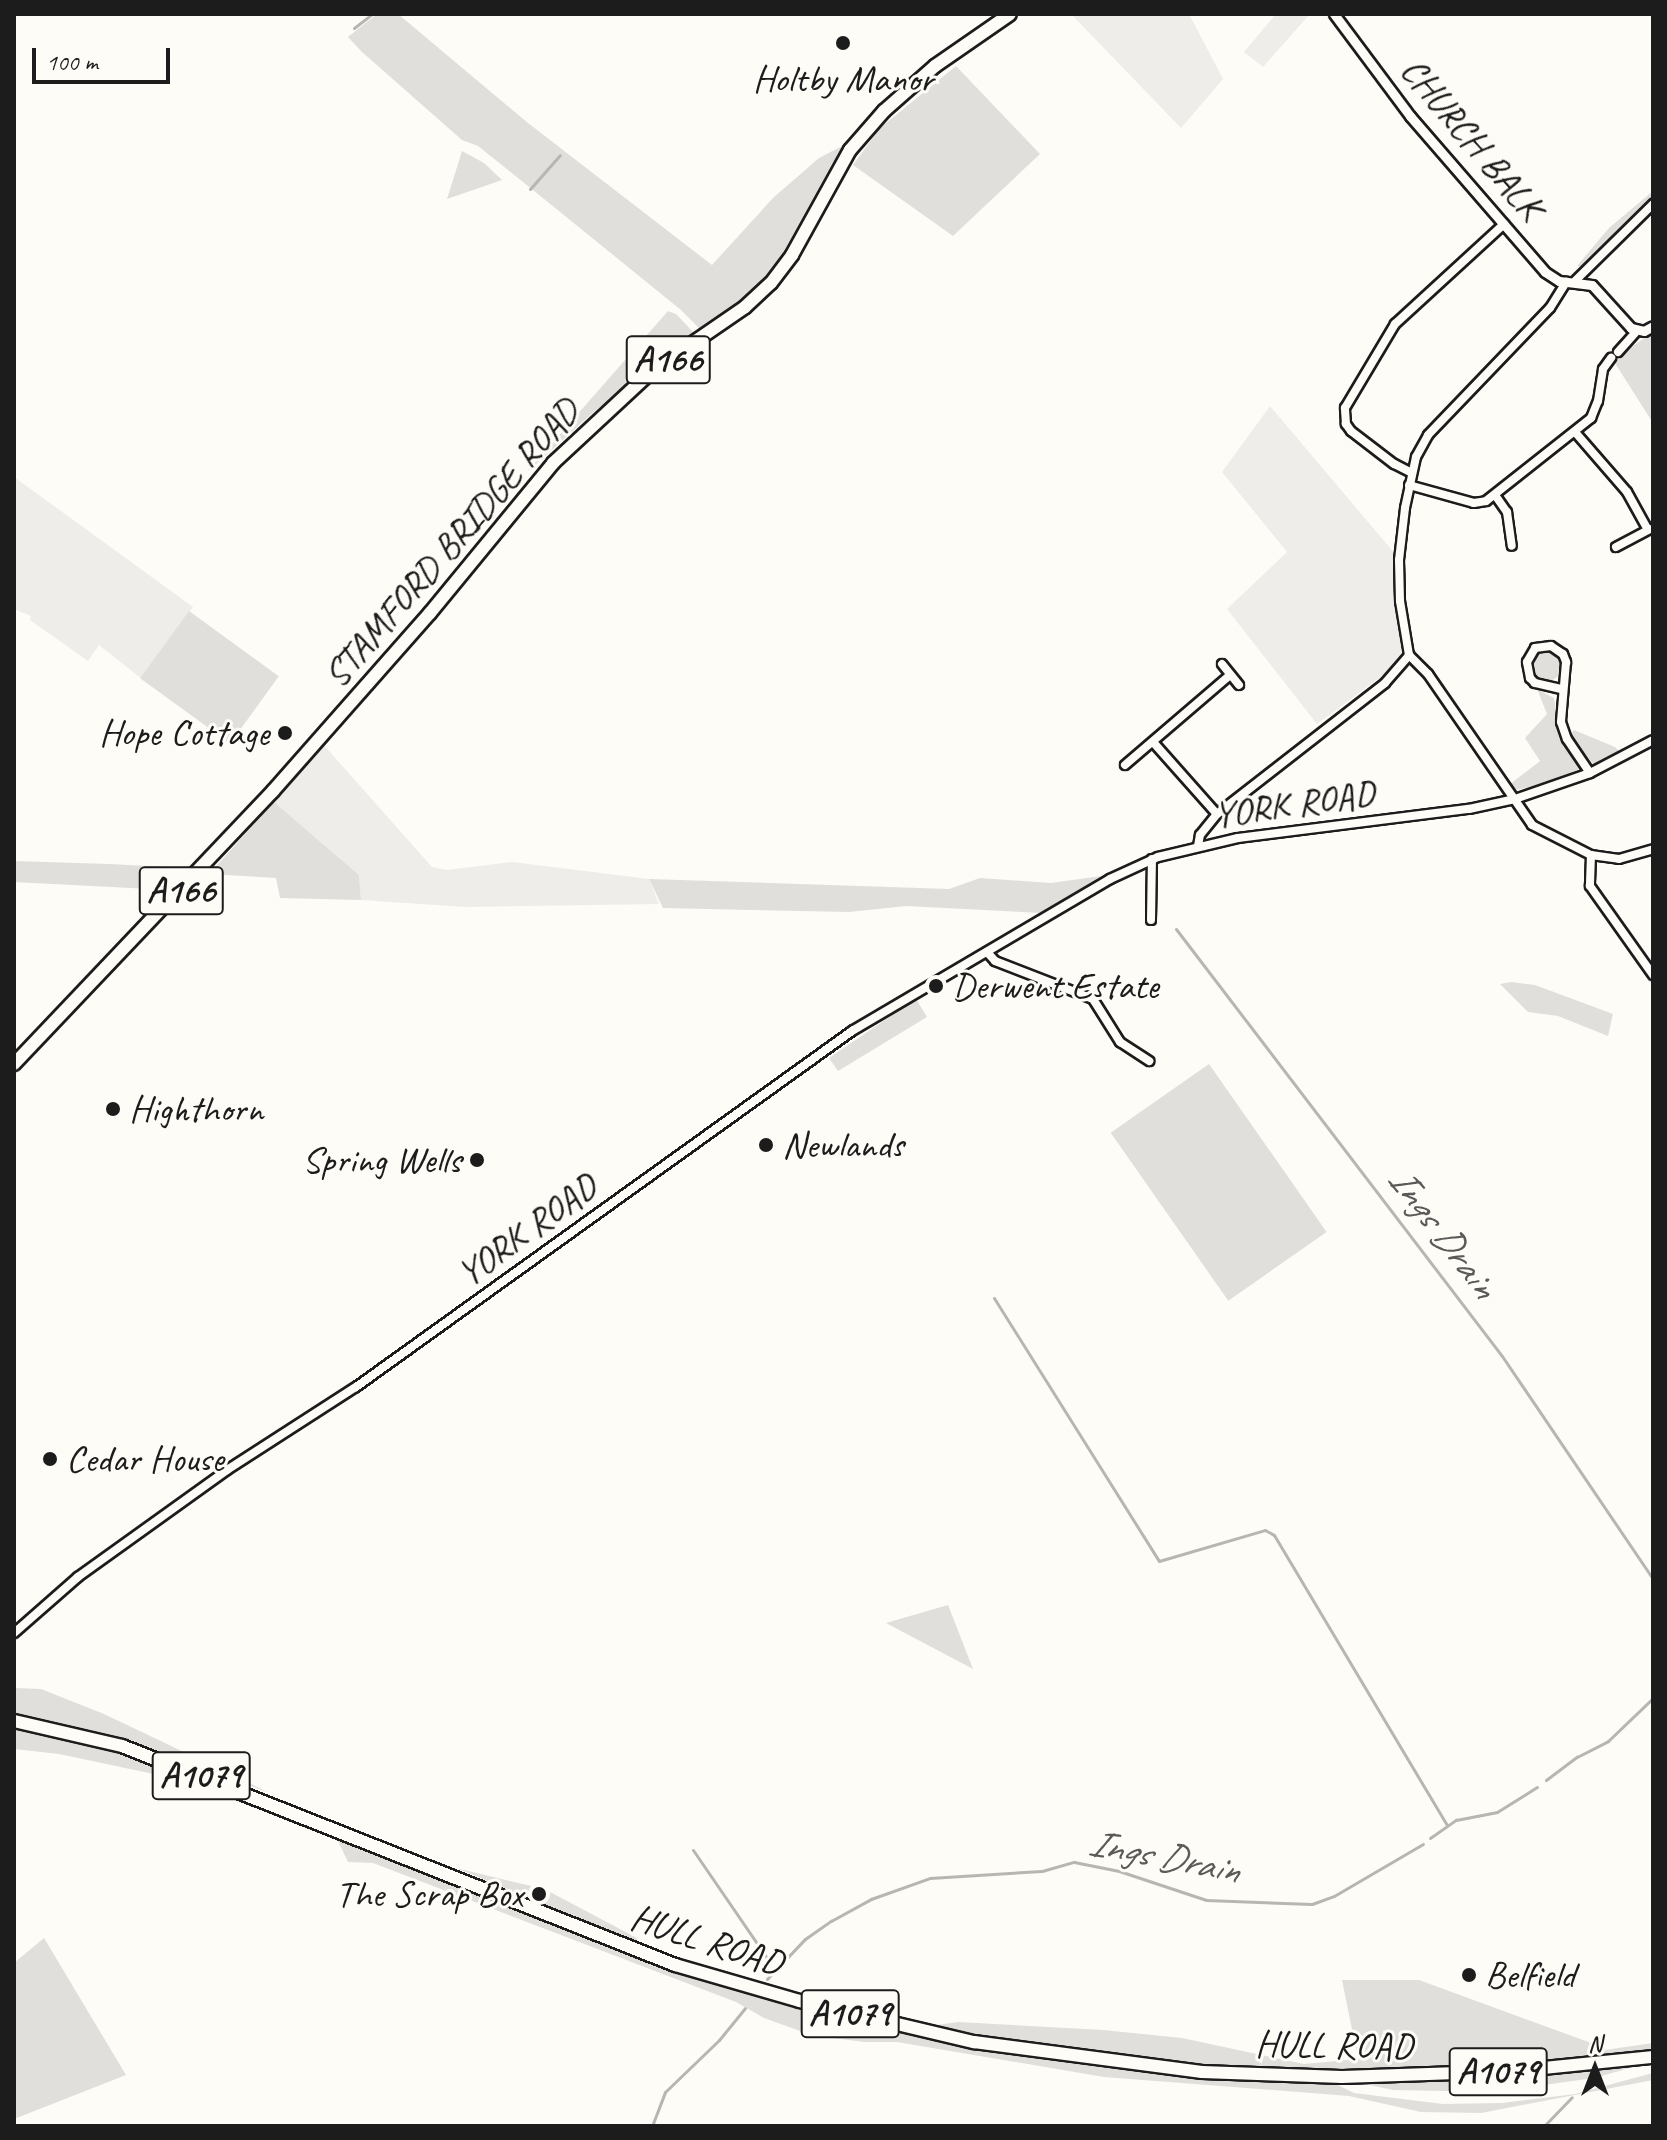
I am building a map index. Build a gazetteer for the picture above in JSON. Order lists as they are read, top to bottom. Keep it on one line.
{"streets":{"highway":["A166","STAMFORD BRIDGE ROAD","A1079","HULL ROAD"],"street":["CHURCH BALK","YORK ROAD"]},"water":["Ings Drain"],"places":["Holtby Manor","Hope Cottage","Derwent Estate","Highthorn","Newlands","Spring Wells","Cedar House","The Scrap Box","Belfield"],"scale_bar":"100 m","north":"top"}
